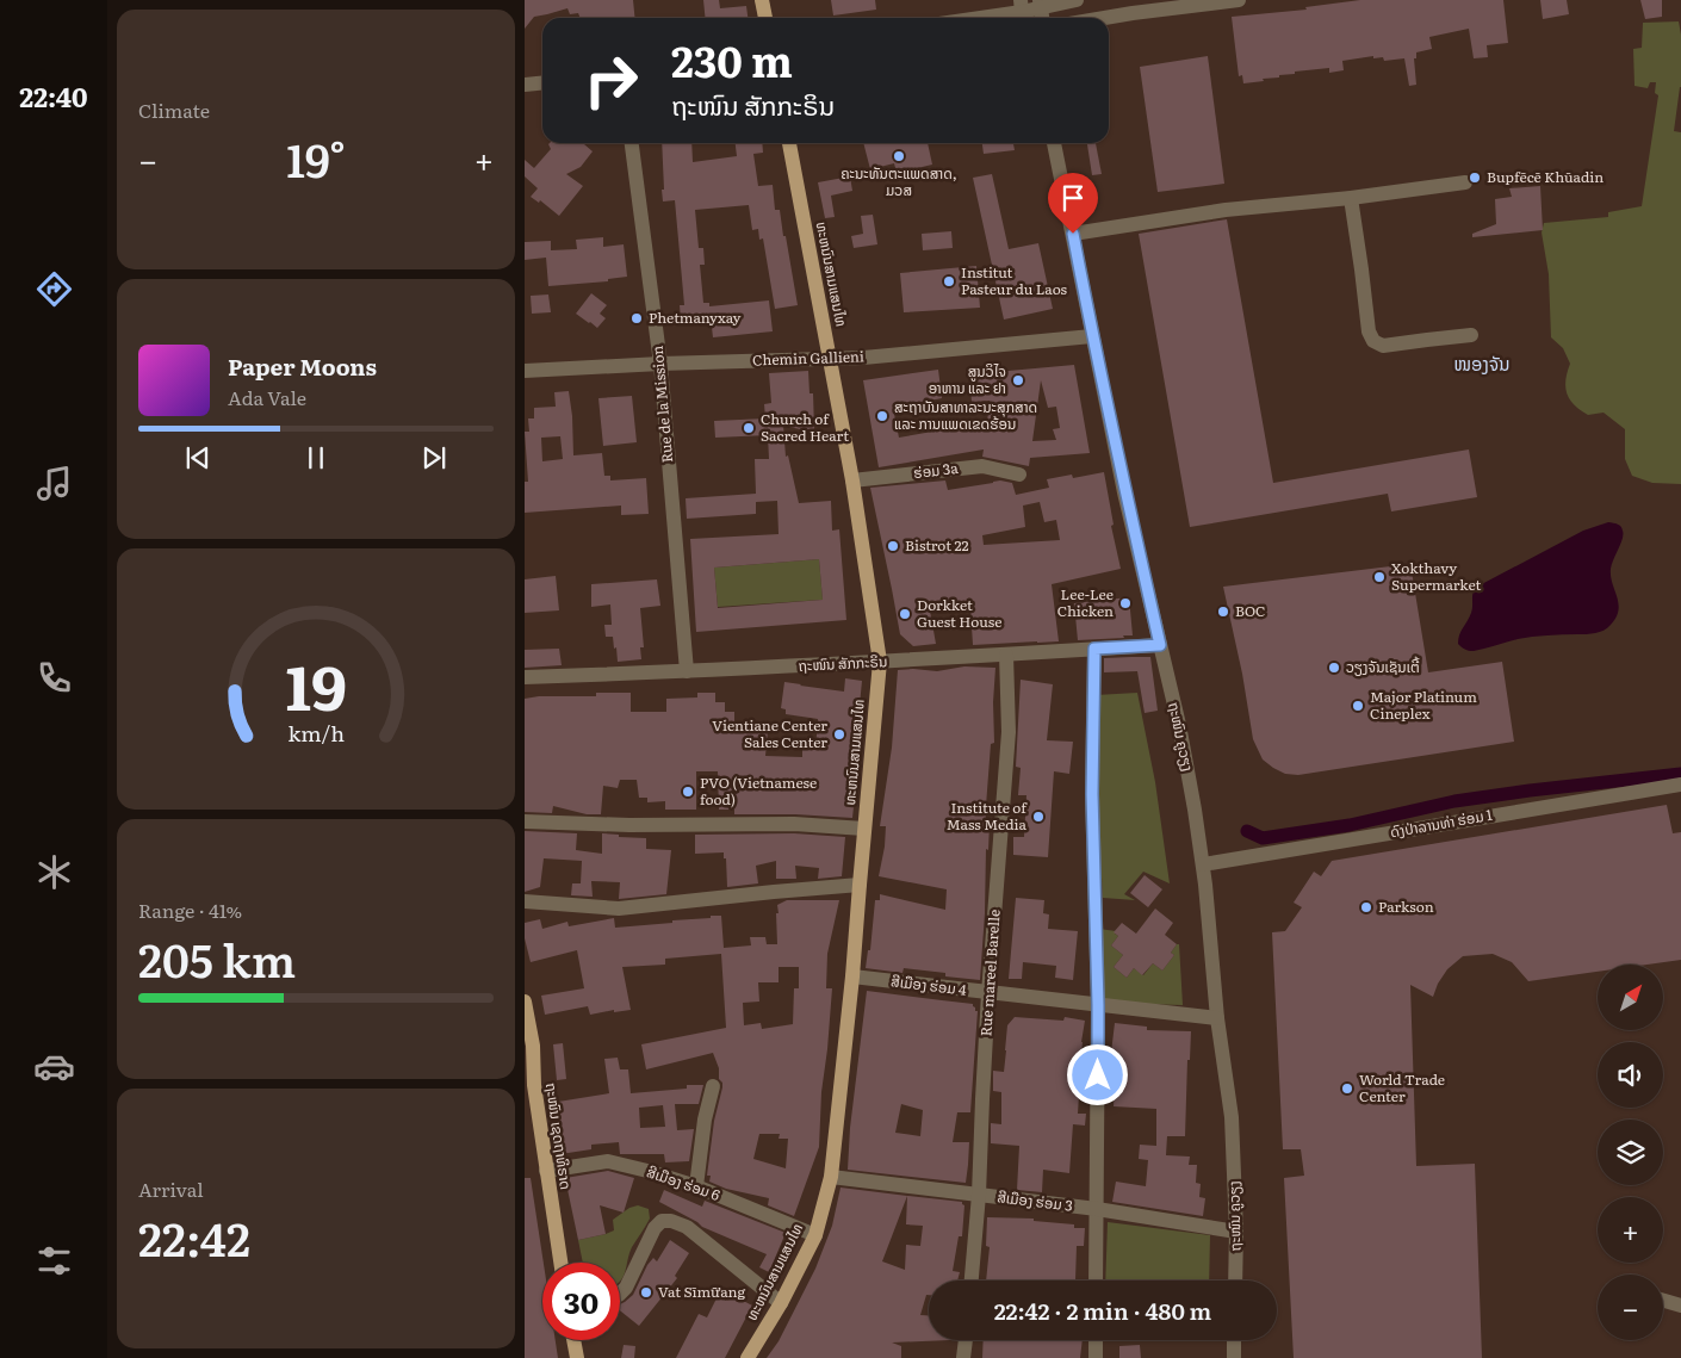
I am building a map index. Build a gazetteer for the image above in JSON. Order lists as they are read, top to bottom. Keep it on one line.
{"streets":{"main road":["ທະຫນົນສາມແສນໄທ","ຖະໜົນ ເຊດຖາທິຣາດ"],"street":["Chemin Gallieni","Rue de la Mission","ຮ່ອມ 3a","ຖະໜົນ ສັກກະຣິນ","ຖະໜົນ ຄູວຽງ","ດົງປ່າລານທ່າ ຮ່ອມ 1","Rue mareel Barelle","ສີເມືອງ ຮ່ອມ 4","ສີເມືອງ ຮ່ອມ 6","ສີເມືອງ ຮ່ອມ 3"]},"crossings":[["ທະຫນົນສາມແສນໄທ","Chemin Gallieni"],["ທະຫນົນສາມແສນໄທ","ຮ່ອມ 3a"],["ທະຫນົນສາມແສນໄທ","ຖະໜົນ ສັກກະຣິນ"],["ທະຫນົນສາມແສນໄທ","ສີເມືອງ ຮ່ອມ 4"],["ທະຫນົນສາມແສນໄທ","ສີເມືອງ ຮ່ອມ 6"],["ທະຫນົນສາມແສນໄທ","ສີເມືອງ ຮ່ອມ 3"],["Chemin Gallieni","Rue de la Mission"],["Chemin Gallieni","ຖະໜົນ ຄູວຽງ"],["Rue de la Mission","ຖະໜົນ ສັກກະຣິນ"],["ຖະໜົນ ສັກກະຣິນ","ຖະໜົນ ຄູວຽງ"],["ຖະໜົນ ສັກກະຣິນ","Rue mareel Barelle"],["ຖະໜົນ ຄູວຽງ","ດົງປ່າລານທ່າ ຮ່ອມ 1"],["ຖະໜົນ ຄູວຽງ","ສີເມືອງ ຮ່ອມ 4"],["ຖະໜົນ ຄູວຽງ","ສີເມືອງ ຮ່ອມ 3"],["Rue mareel Barelle","ສີເມືອງ ຮ່ອມ 4"],["Rue mareel Barelle","ສີເມືອງ ຮ່ອມ 3"],["ຖະໜົນ ເຊດຖາທິຣາດ","ສີເມືອງ ຮ່ອມ 6"]],"districts":["ໜອງຈັນ"],"places":["ຄະນະທັນຕະແພດສາດ, ມວສ","Bupfēcē Khūadin","Institut Pasteur du Laos","Phetmanyxay","ສູນວິໄຈ ອາຫານ ແລະ ຢາ","ສະຖາບັນສາທາລະນະສຸກສາດ ແລະ ການແພດເຂດຮ້ອນ","Church of Sacred Heart","Bistrot 22","Xokthavy Supermarket","Lee-Lee Chicken","BOC","Dorkket Guest House","ວຽງຈັນເຊັນເຕີ້","Major Platinum Cineplex","Vientiane Center Sales Center","PVO (Vietnamese food)","Institute of Mass Media","Parkson","World Trade Center","Vat Sīmư̄ang"],"north":"top right","page":{"tabs":"22:40","tile":["Climate",["Range · 41%","205 km"],["Arrival","22:42"]],"turn":["230 m","ຖະໜົນ ສັກກະຣິນ"],"heat":["−","19°","+"],"song":["Paper Moons","Ada Vale"],"map_buttons":["+","−"],"limit":"30","trip":"22:42 · 2 min · 480 m","gauge":["19","km/h"]}}
